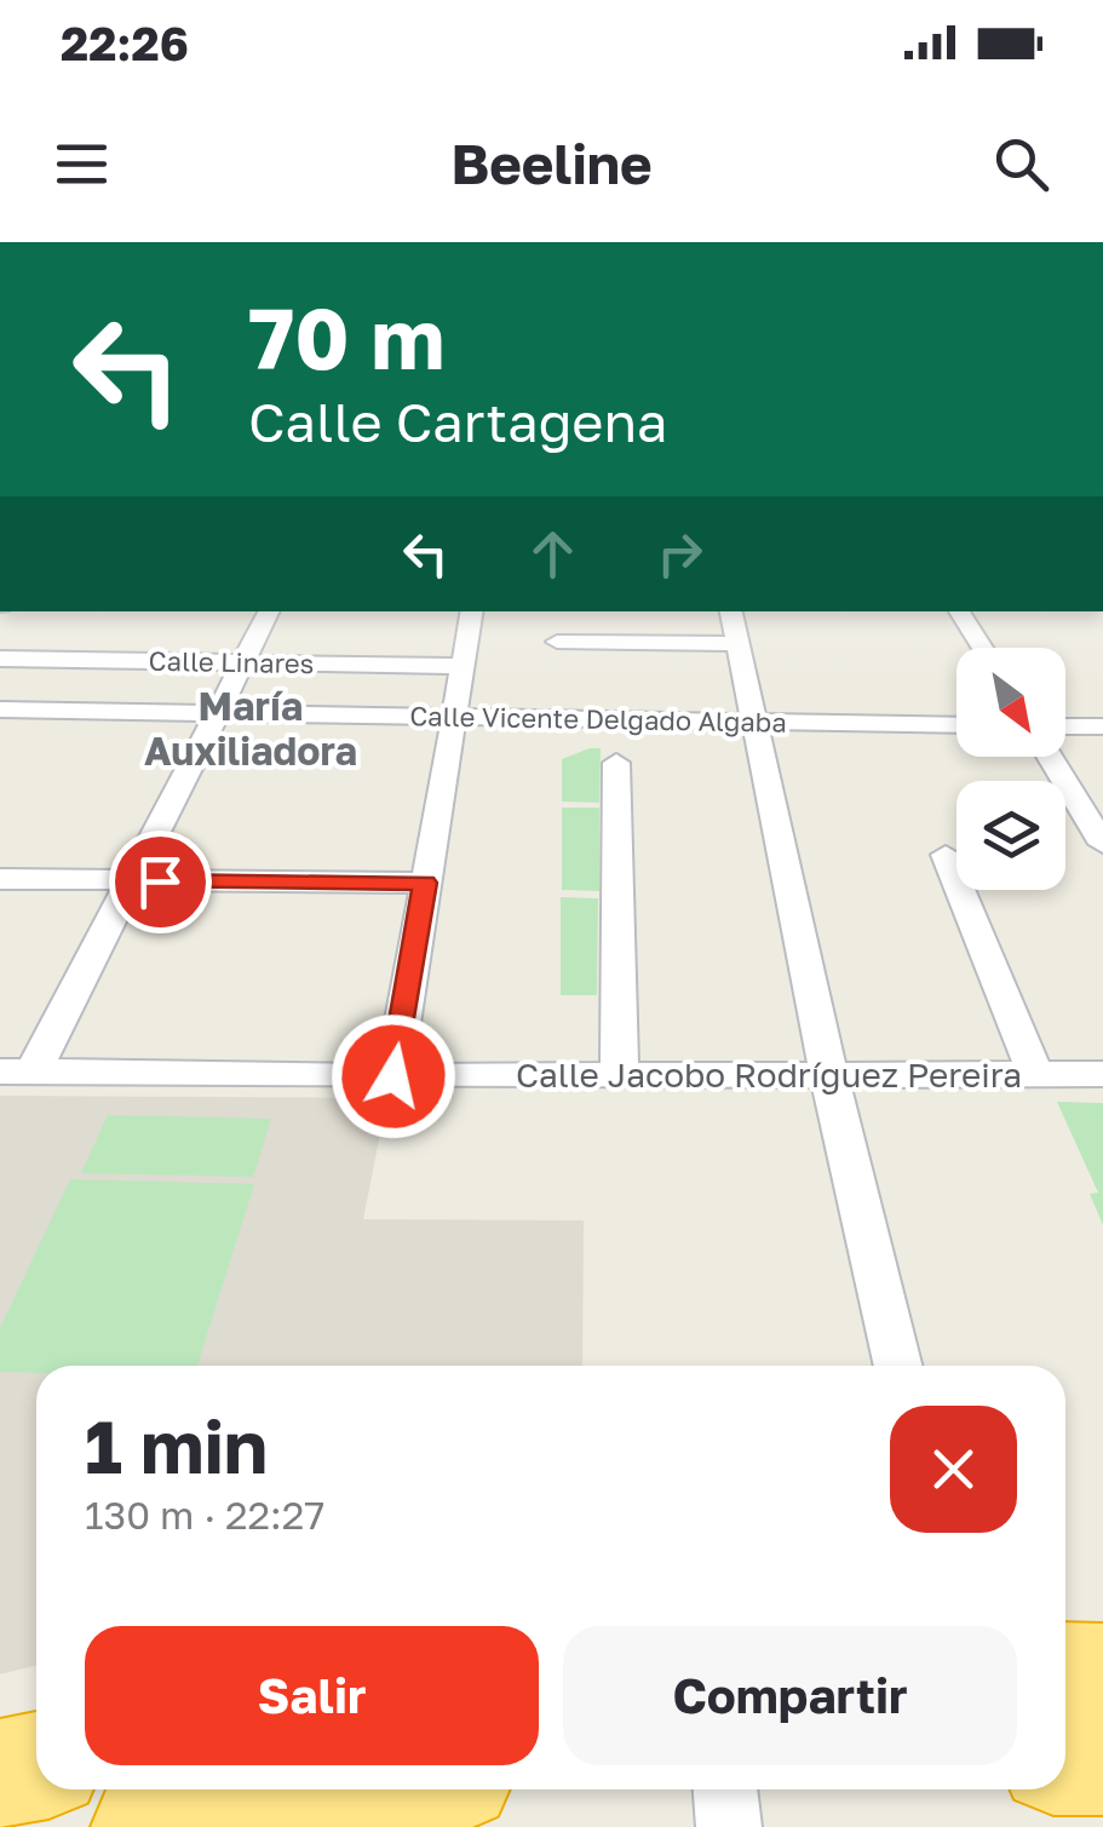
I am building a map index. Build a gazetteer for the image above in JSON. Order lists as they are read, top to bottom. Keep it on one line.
{"streets":{"street":["Calle Linares","Calle Vicente Delgado Algaba","Calle Jacobo Rodríguez Pereira"]},"districts":["María Auxiliadora"],"north":"bottom right","page":{"status":"22:26","header":"Beeline","turn":["70 m","Calle Cartagena"],"heading":["1 min","130 m · 22:27"],"buttons":["Salir","Compartir"]}}
